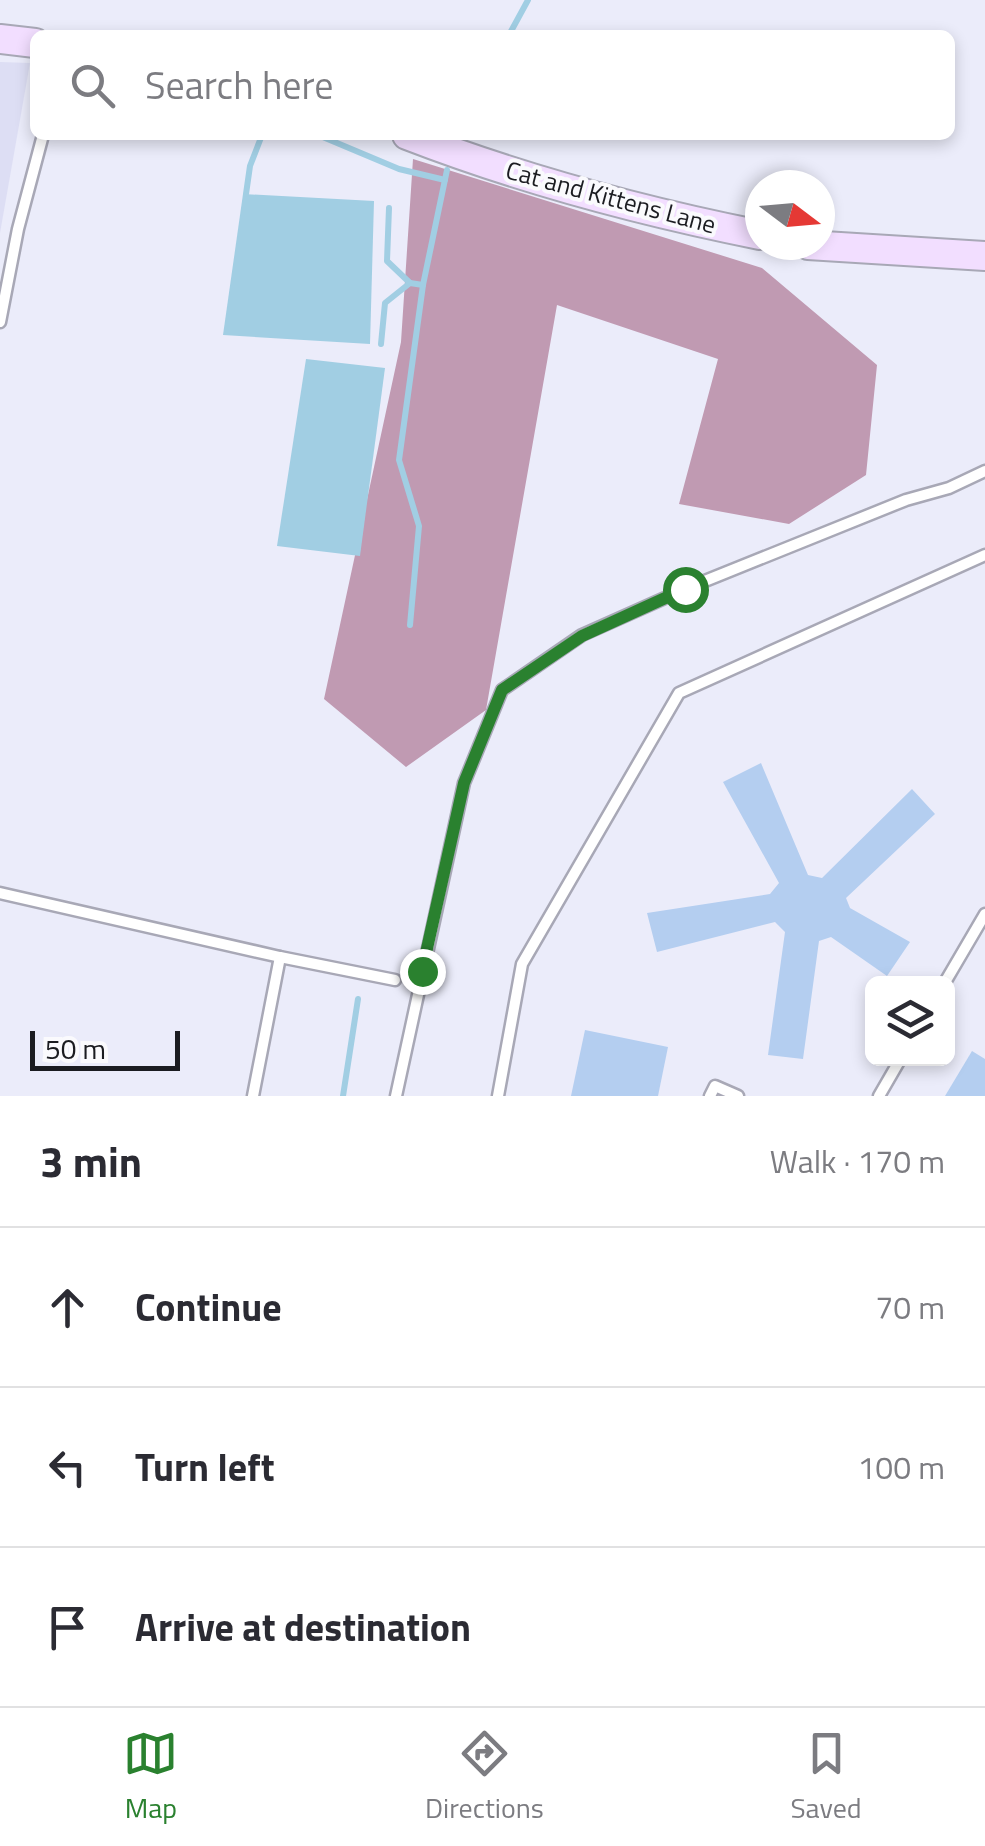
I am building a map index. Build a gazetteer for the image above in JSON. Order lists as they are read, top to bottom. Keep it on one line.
{"streets":{"street":["Cat and Kittens Lane"]},"scale_bar":"50 m","north":"right","page":{"search":"Search here","scale":"50 m","heading":["3 min","Walk · 170 m"],"list":[["Continue","70 m"],["Turn left","100 m"],"Arrive at destination"],"nav":["Map","Directions","Saved"]}}
